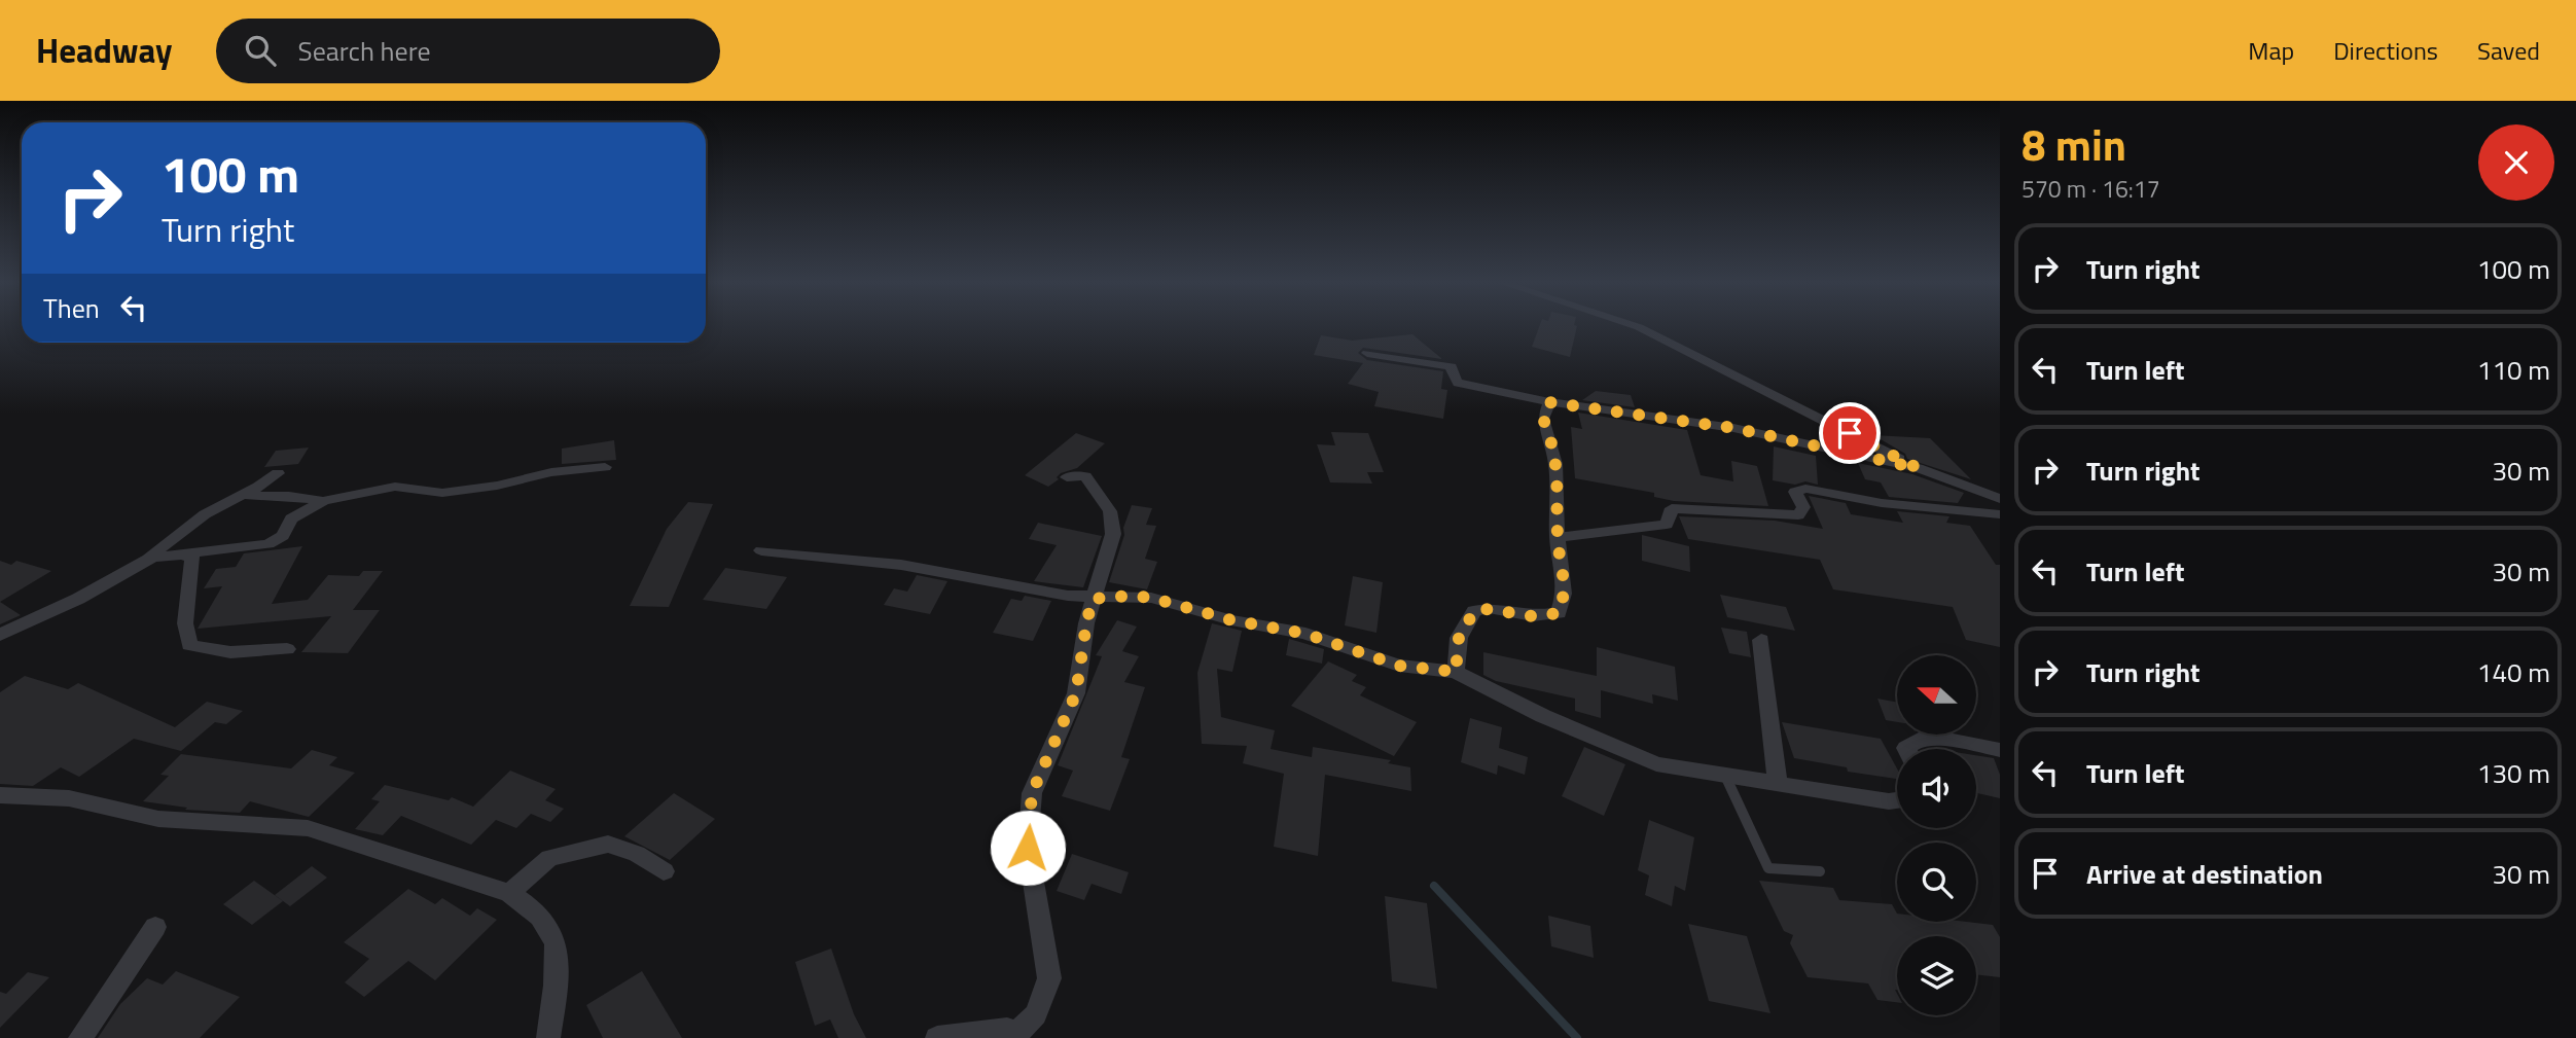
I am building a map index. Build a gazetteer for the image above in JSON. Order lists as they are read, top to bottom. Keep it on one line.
{"north":"left","page":{"header":"Headway","search":"Search here","nav":["Map","Directions","Saved"],"heading":["8 min","570 m · 16:17"],"turn":["100 m","Turn right"],"list":[{"name":"Turn right","value":"100 m"},{"name":"Turn left","value":"110 m"},{"name":"Turn right","value":"30 m"},{"name":"Turn left","value":"30 m"},{"name":"Turn right","value":"140 m"},{"name":"Turn left","value":"130 m"},{"name":"Arrive at destination","value":"30 m"}],"then":"Then"}}
